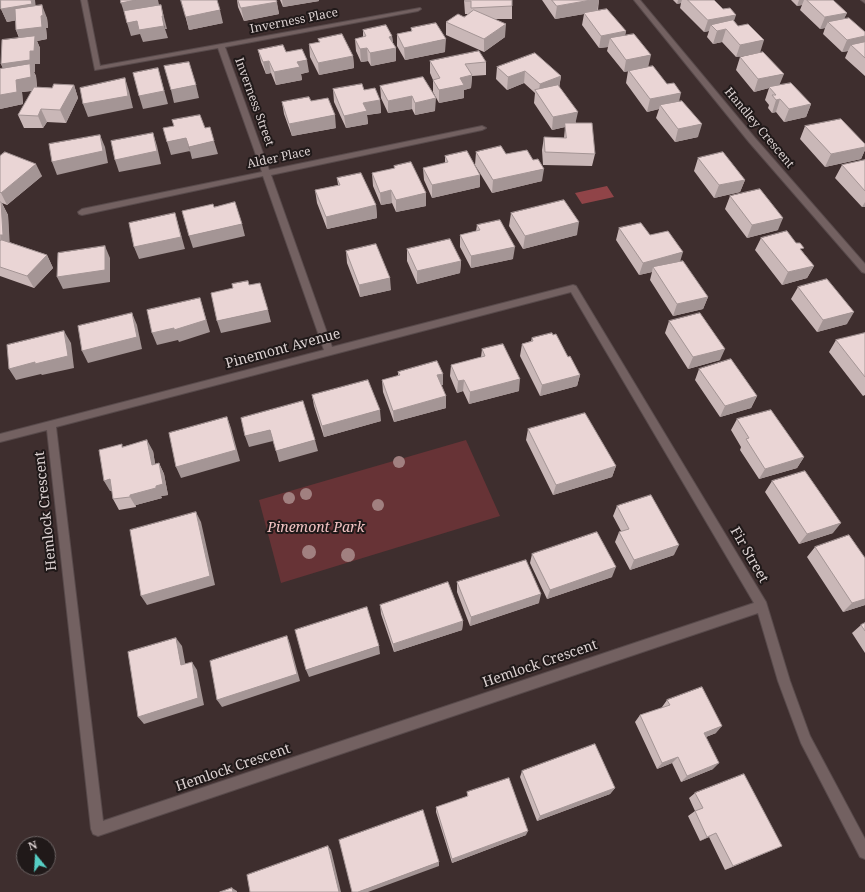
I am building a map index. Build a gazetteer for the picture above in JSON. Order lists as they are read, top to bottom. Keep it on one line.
{"streets":{"street":["Inverness Place","Inverness Street","Handley Crescent","Alder Place","Pinemont Avenue","Hemlock Crescent","Fir Street"]},"crossings":[["Inverness Place","Inverness Street"],["Inverness Street","Alder Place"],["Inverness Street","Pinemont Avenue"],["Pinemont Avenue","Hemlock Crescent"],["Pinemont Avenue","Fir Street"],["Hemlock Crescent","Fir Street"]],"parks":["Pinemont Park"],"north":"top"}
